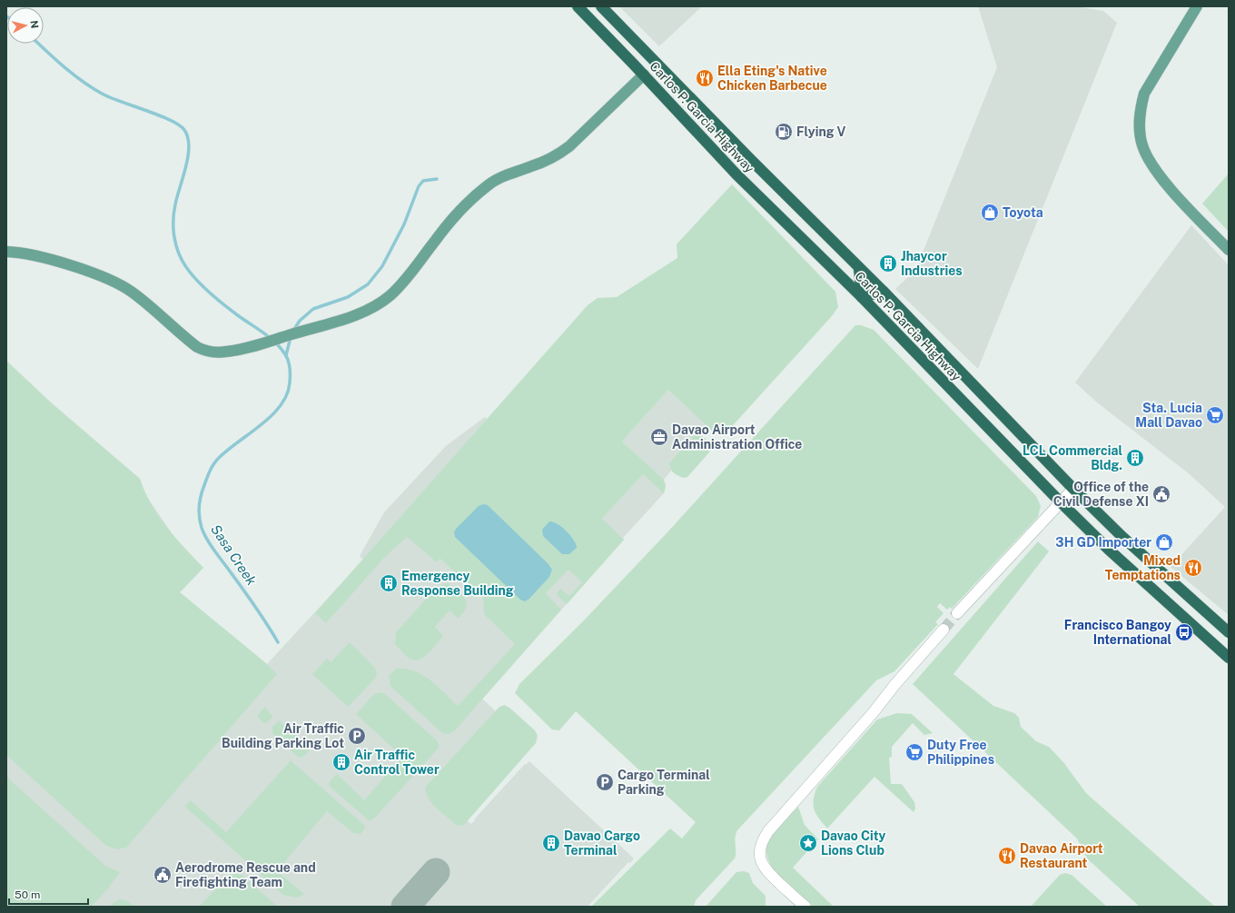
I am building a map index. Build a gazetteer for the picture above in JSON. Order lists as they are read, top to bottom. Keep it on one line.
{"streets":{"highway":["Carlos P. Garcia Highway"]},"water":["Sasa Creek"],"places":{"restaurant":["Ella Eting's Native Chicken Barbecue","Mixed Temptations","Davao Airport Restaurant"],"fuel station":["Flying V"],"shop":["Toyota","3H GD Importer"],"building":["Jhaycor Industries","LCL Commercial Bldg.","Emergency Response Building","Air Traffic Control Tower","Davao Cargo Terminal"],"supermarket":["Sta. Lucia Mall Davao","Duty Free Philippines"],"office":["Davao Airport Administration Office"],"public building":["Office of the Civil Defense XI","Aerodrome Rescue and Firefighting Team"],"bus stop":["Francisco Bangoy International"],"parking":["Air Traffic Building Parking Lot","Cargo Terminal Parking"],"place":["Davao City Lions Club"]},"scale_bar":"50 m","north":"right"}
